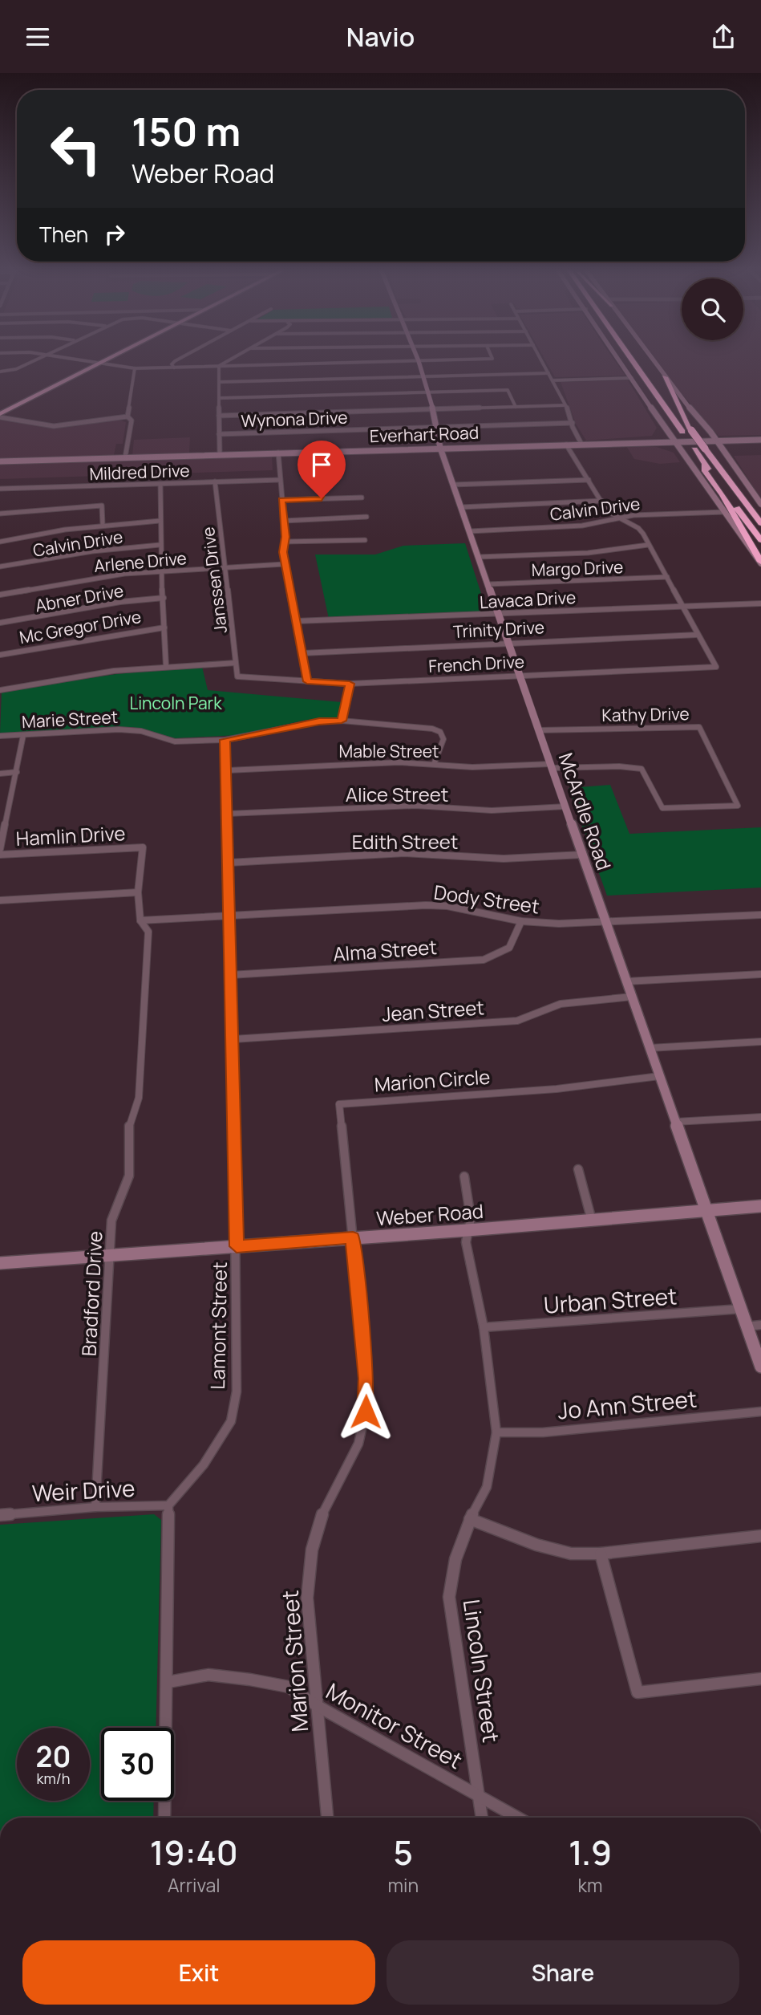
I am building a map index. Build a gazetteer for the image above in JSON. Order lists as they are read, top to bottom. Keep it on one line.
{"streets":{"main road":["Everhart Road","McArdle Road","Weber Road"],"street":["Wynona Drive","Mildred Drive","Calvin Drive","Arlene Drive","Margo Drive","Janssen Drive","Abner Drive","Lavaca Drive","Mc Gregor Drive","Trinity Drive","French Drive","Kathy Drive","Marie Street","Mable Street","Alice Street","Hamlin Drive","Edith Street","Dody Street","Alma Street","Jean Street","Marion Circle","Bradford Drive","Urban Street","Lamont Street","Jo Ann Street","Weir Drive","Marion Street","Lincoln Street","Monitor Street"]},"crossings":[["Wynona Drive","McArdle Road"],["Everhart Road","McArdle Road"],["Mildred Drive","Janssen Drive"],["Calvin Drive","McArdle Road"],["Arlene Drive","Janssen Drive"],["Margo Drive","McArdle Road"],["Janssen Drive","French Drive"],["Lavaca Drive","McArdle Road"],["Trinity Drive","French Drive"],["Trinity Drive","McArdle Road"],["French Drive","McArdle Road"],["Kathy Drive","Mable Street"],["Kathy Drive","McArdle Road"],["Marie Street","Mable Street"],["Marie Street","Lamont Street"],["Mable Street","McArdle Road"],["Mable Street","Lamont Street"],["Alice Street","McArdle Road"],["Alice Street","Lamont Street"],["McArdle Road","Edith Street"],["McArdle Road","Dody Street"],["McArdle Road","Jean Street"],["McArdle Road","Marion Circle"],["McArdle Road","Weber Road"],["McArdle Road","Urban Street"],["Hamlin Drive","Bradford Drive"],["Edith Street","Lamont Street"],["Dody Street","Alma Street"],["Dody Street","Bradford Drive"],["Dody Street","Lamont Street"],["Alma Street","Lamont Street"],["Jean Street","Lamont Street"],["Marion Circle","Weber Road"],["Marion Circle","Marion Street"],["Weber Road","Bradford Drive"],["Weber Road","Lamont Street"],["Weber Road","Marion Street"],["Weber Road","Lincoln Street"],["Bradford Drive","Weir Drive"],["Urban Street","Lincoln Street"],["Lamont Street","Weir Drive"],["Jo Ann Street","Lincoln Street"],["Marion Street","Monitor Street"],["Lincoln Street","Monitor Street"]],"parks":["Lincoln Park"],"page":{"header":"Navio","turn":["150 m","Weber Road"],"then":"Then","speed":"20 km/h","limit":"30","eta":["19:40","Arrival","5","min","1.9","km"],"buttons":["Exit","Share"]}}
